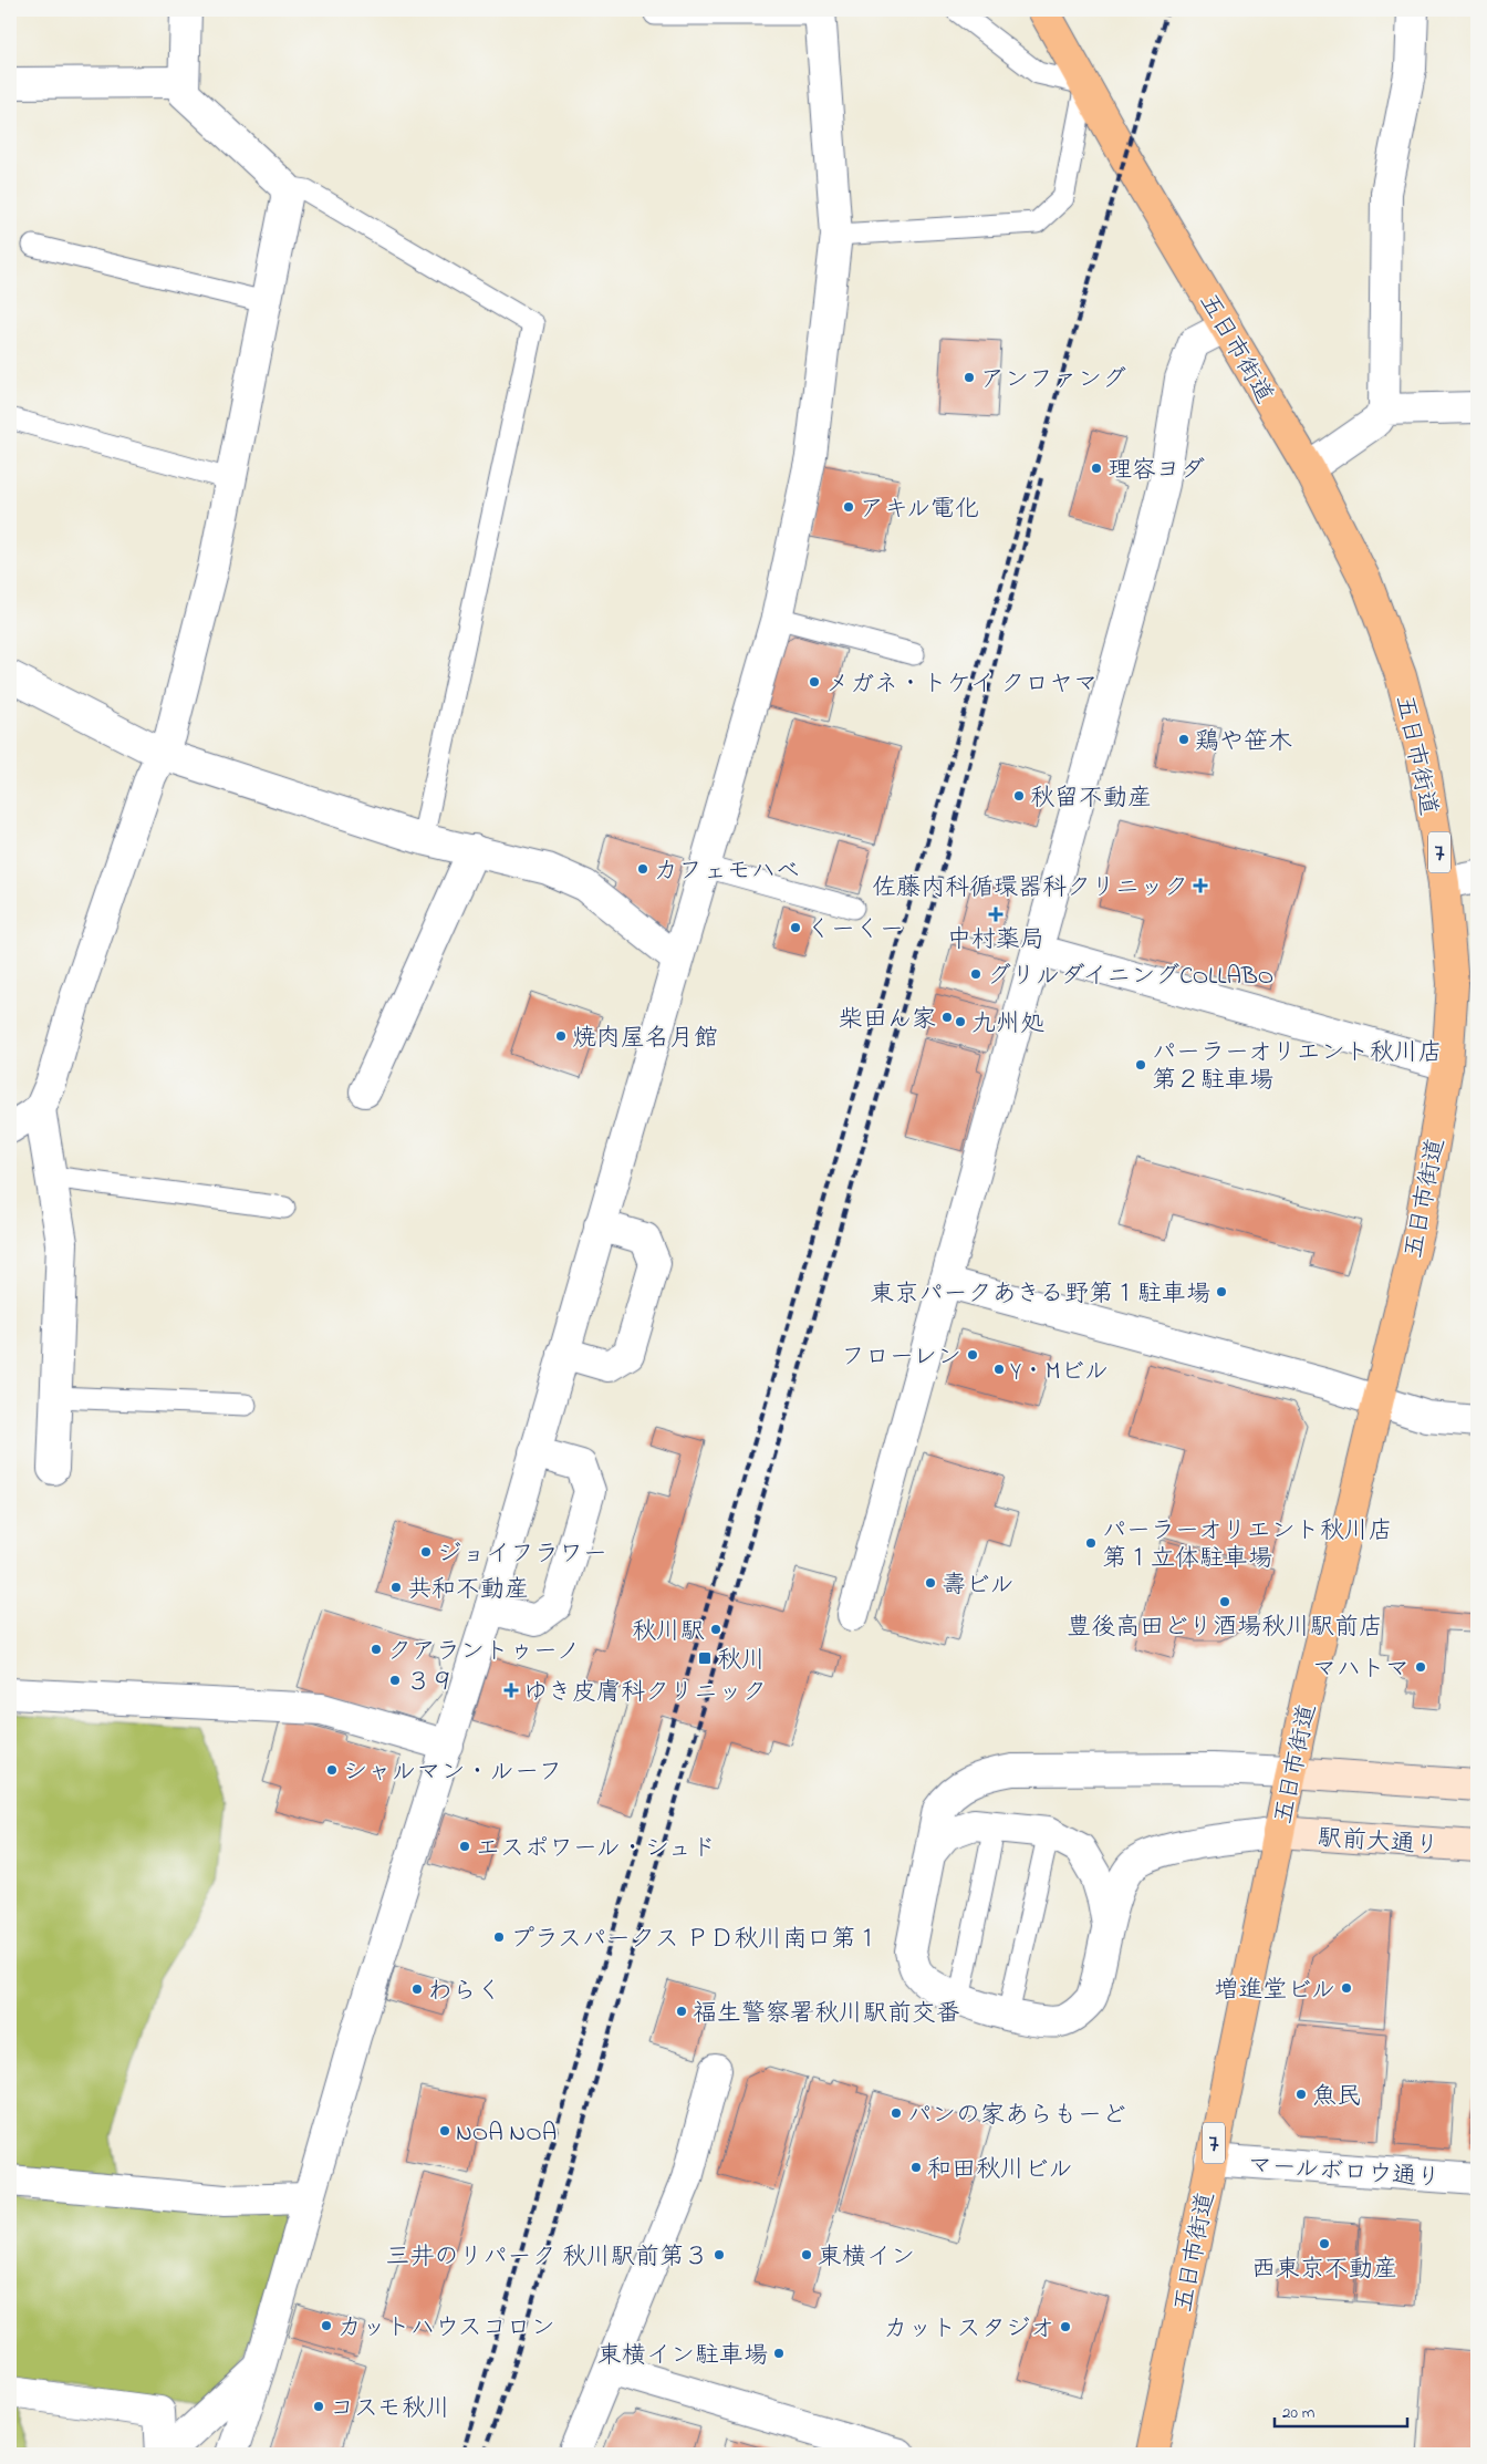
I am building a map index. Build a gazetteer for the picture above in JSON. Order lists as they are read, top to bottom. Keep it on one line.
{"streets":{"main road":["五日市街道","7"],"street":["駅前大通り","マールボロウ通り"]},"crossings":[["五日市街道","駅前大通り"],["五日市街道","マールボロウ通り"]],"places":{"other":["アンファング","理容ヨダ","アキル電化","メガネ・トケイ クロヤマ","鶏や笹木","秋留不動産","カフェモハべ","くーくー","グリルダイニングCOLLABO","柴田ん家","九州処","焼肉屋名月館","パーラーオリエント秋川店 第２駐車場","東京パークあきる野第１駐車場","フローレン","Y・Mビル","パーラーオリエント秋川店 第１立体駐車場","ジョイフラワー","壽ビル","共和不動産","豊後高田どり酒場秋川駅前店","秋川駅","クアラントゥーノ","マハトマ","３９","シャルマン・ルーフ","エスポワール・シュド","プラスパークス ＰＤ秋川南口第１","増進堂ビル","わらく","福生警察署秋川駅前交番","魚民","パンの家あらもーど","NOA NOA","和田秋川ビル","西東京不動産","三井のリパーク 秋川駅前第３","東横イン","カットハウスコロン","カットスタジオ","東横イン駐車場","コスモ秋川"],"health":["佐藤内科循環器科クリニック","中村薬局","ゆき皮膚科クリニック"],"transit":["秋川"]},"scale_bar":"20 m"}
